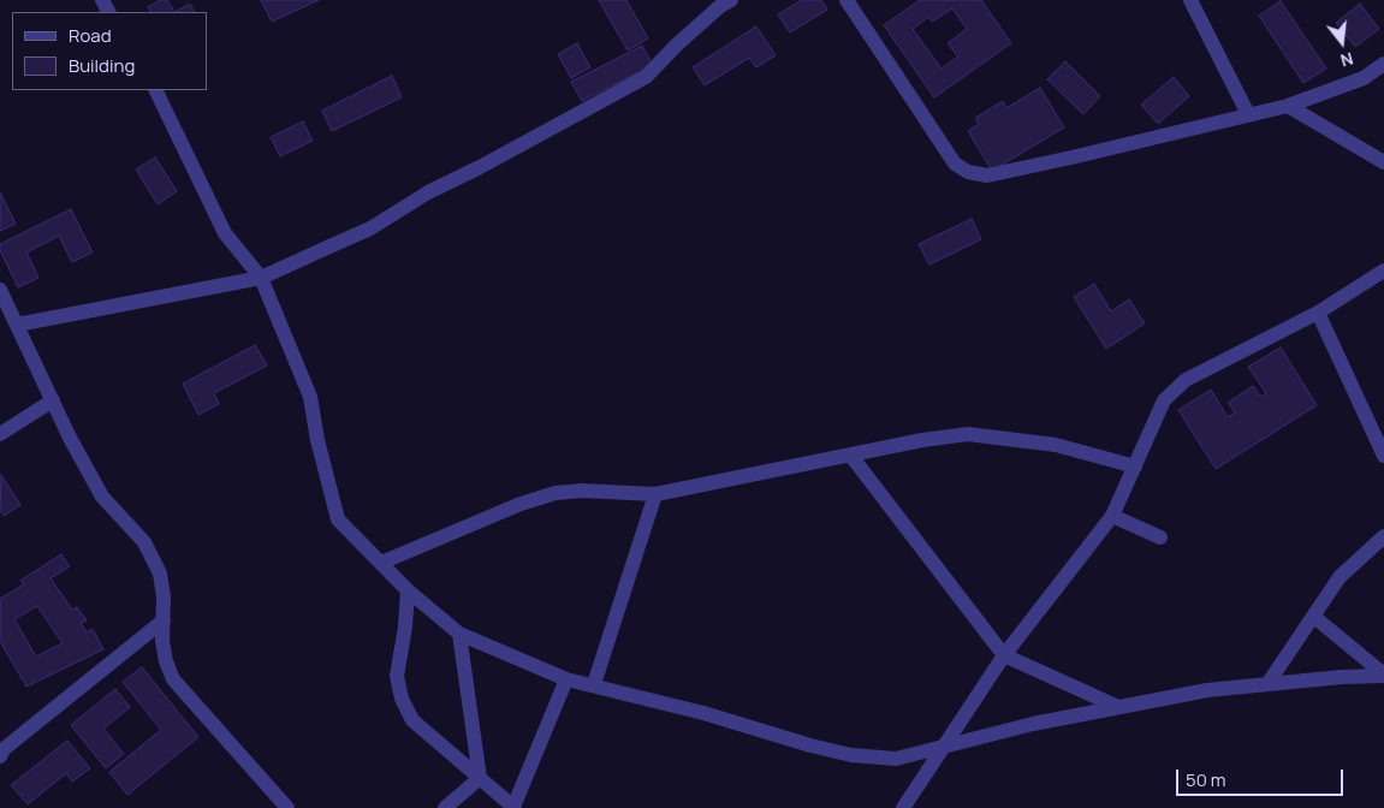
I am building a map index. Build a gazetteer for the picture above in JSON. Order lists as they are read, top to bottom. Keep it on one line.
{"legend":["Road","Building"],"scale_bar":"50 m","north":"bottom"}
